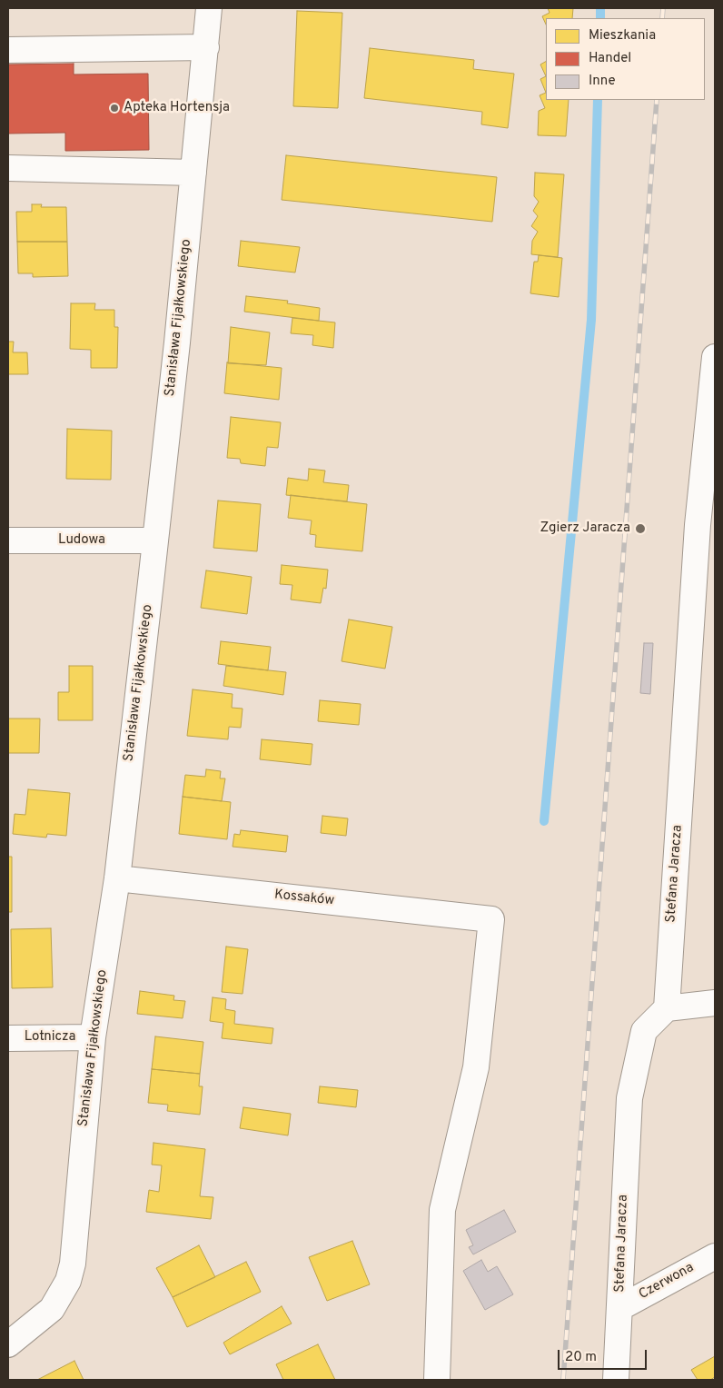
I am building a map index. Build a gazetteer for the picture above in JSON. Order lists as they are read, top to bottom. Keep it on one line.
{"streets":{"street":["Stanisława Fijałkowskiego","Ludowa","Stefana Jaracza","Kossaków","Lotnicza","Czerwona"]},"crossings":[["Stanisława Fijałkowskiego","Ludowa"],["Stanisława Fijałkowskiego","Kossaków"],["Stanisława Fijałkowskiego","Lotnicza"],["Stefana Jaracza","Czerwona"]],"places":["Apteka Hortensja","Zgierz Jaracza"],"legend":["Mieszkania","Handel","Inne"],"scale_bar":"20 m"}
